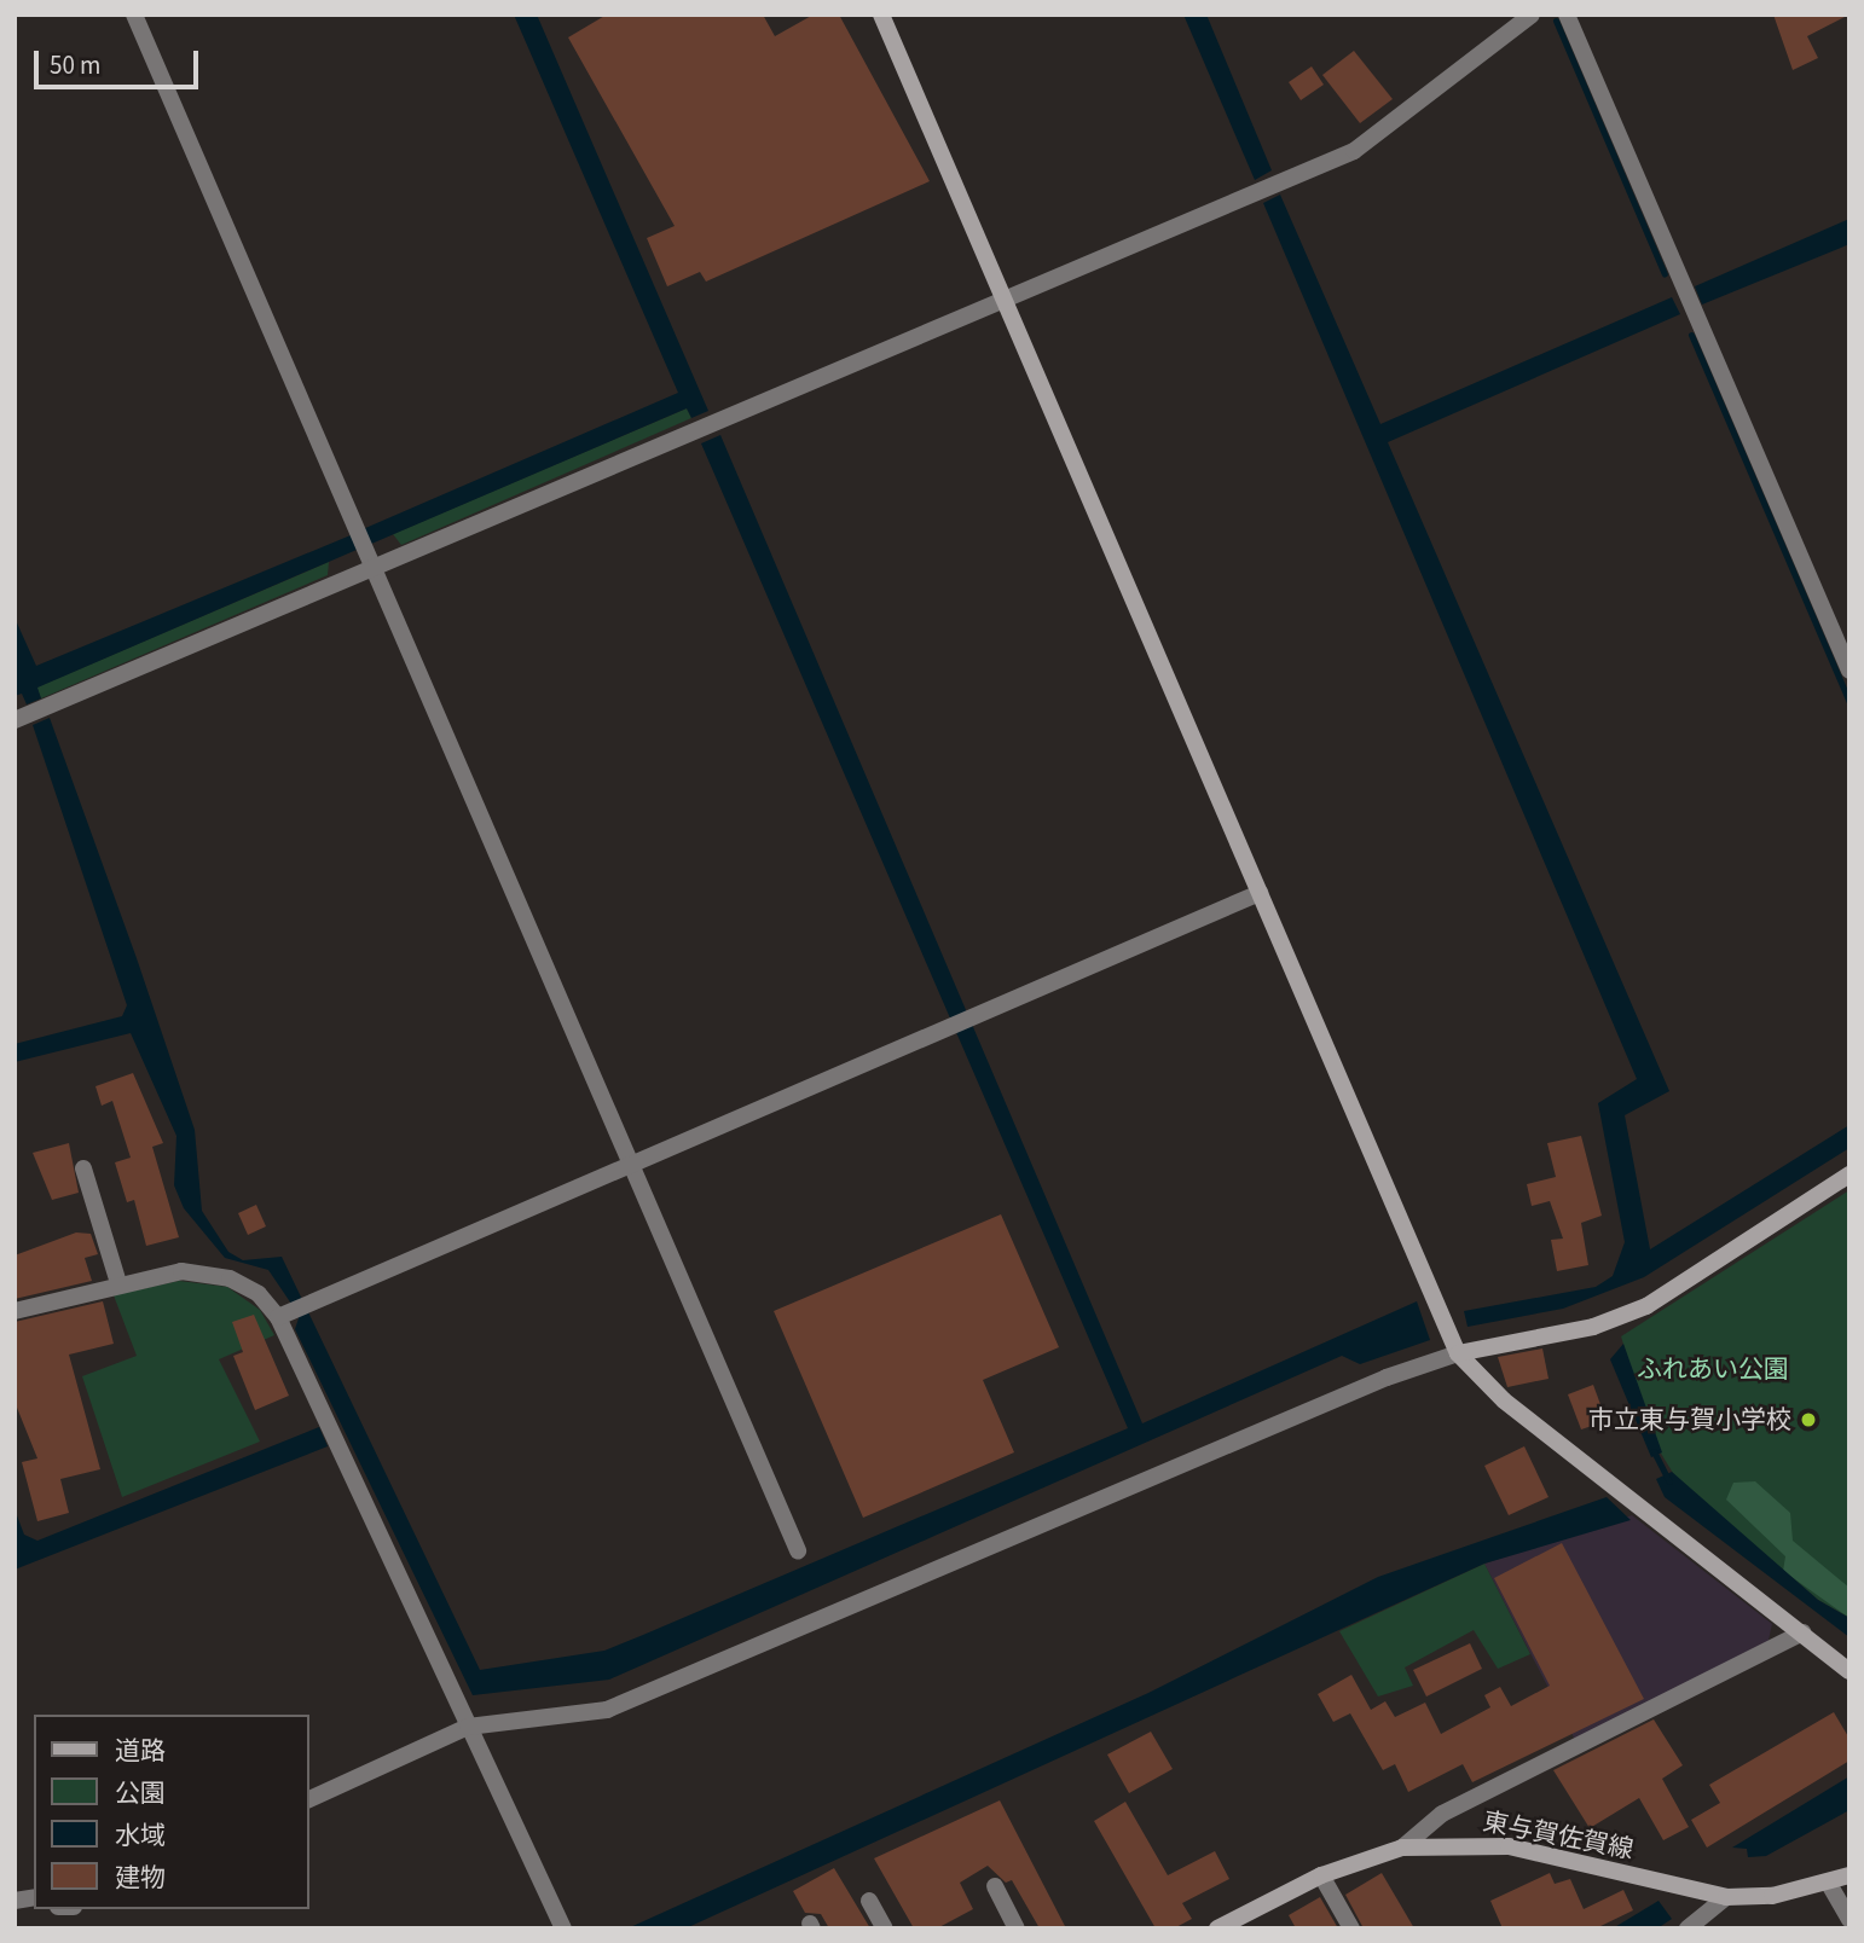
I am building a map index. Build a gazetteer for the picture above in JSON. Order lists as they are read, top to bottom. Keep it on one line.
{"streets":{"street":["東与賀佐賀線"]},"parks":["ふれあい公園"],"places":["市立東与賀小学校"],"legend":["道路","公園","水域","建物"],"scale_bar":"50 m"}
